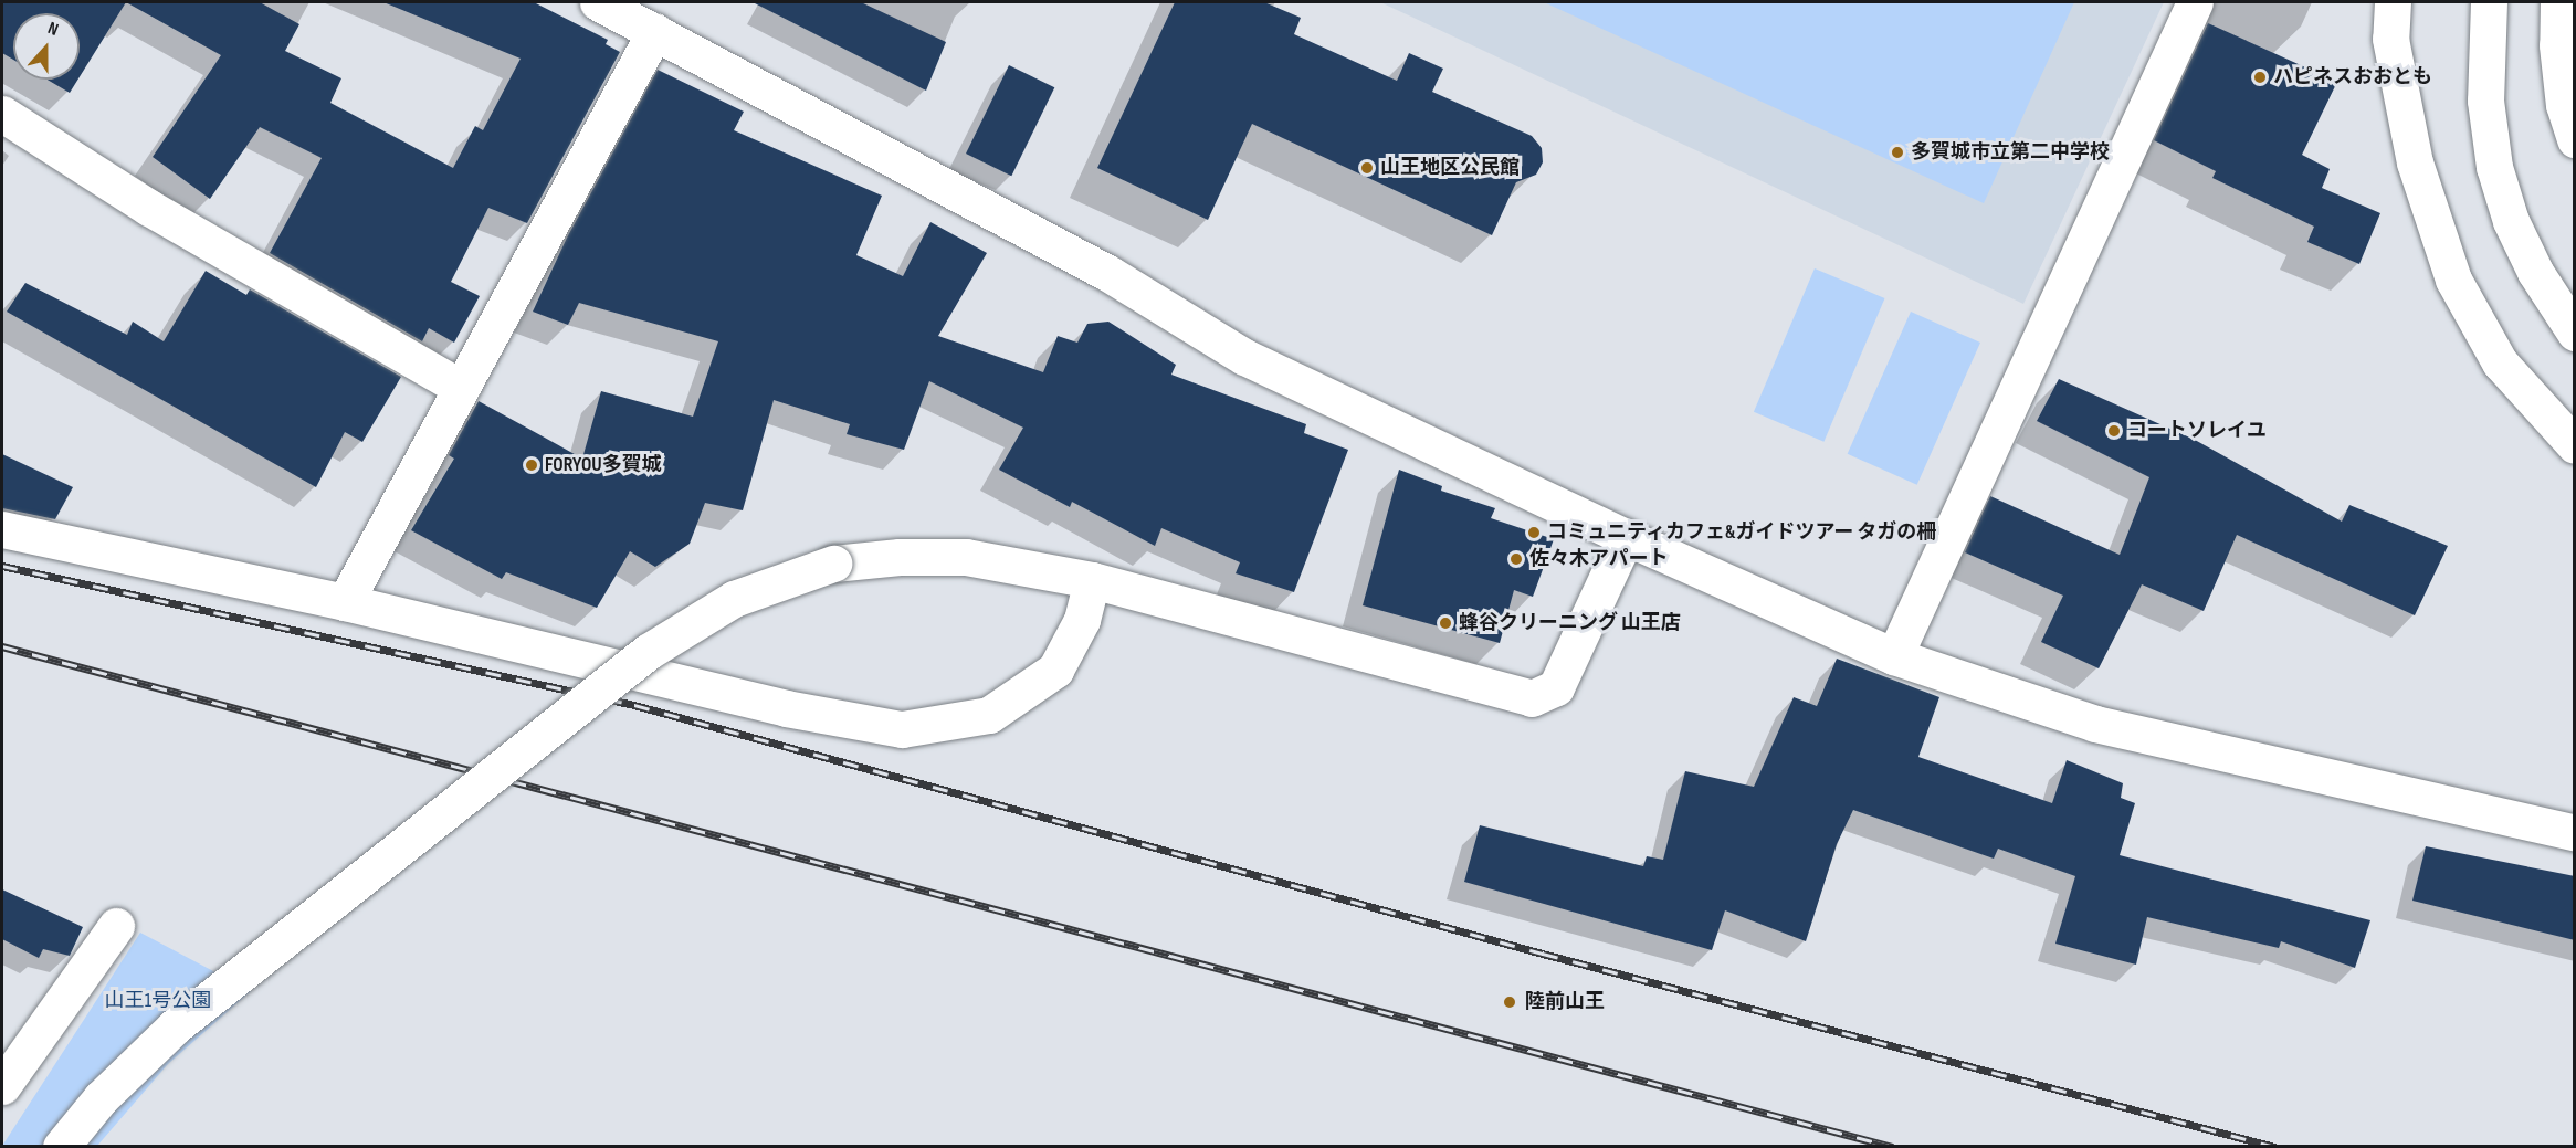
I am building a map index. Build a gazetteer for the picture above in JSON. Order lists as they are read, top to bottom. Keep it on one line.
{"parks":["山王1号公園"],"places":["ハピネスおおとも","多賀城市立第二中学校","山王地区公民館","コートソレイユ","FORYOU多賀城","コミュニティカフェ&ガイドツアー タガの柵","佐々木アパート","蜂谷クリーニング 山王店","陸前山王"],"north":"top"}
